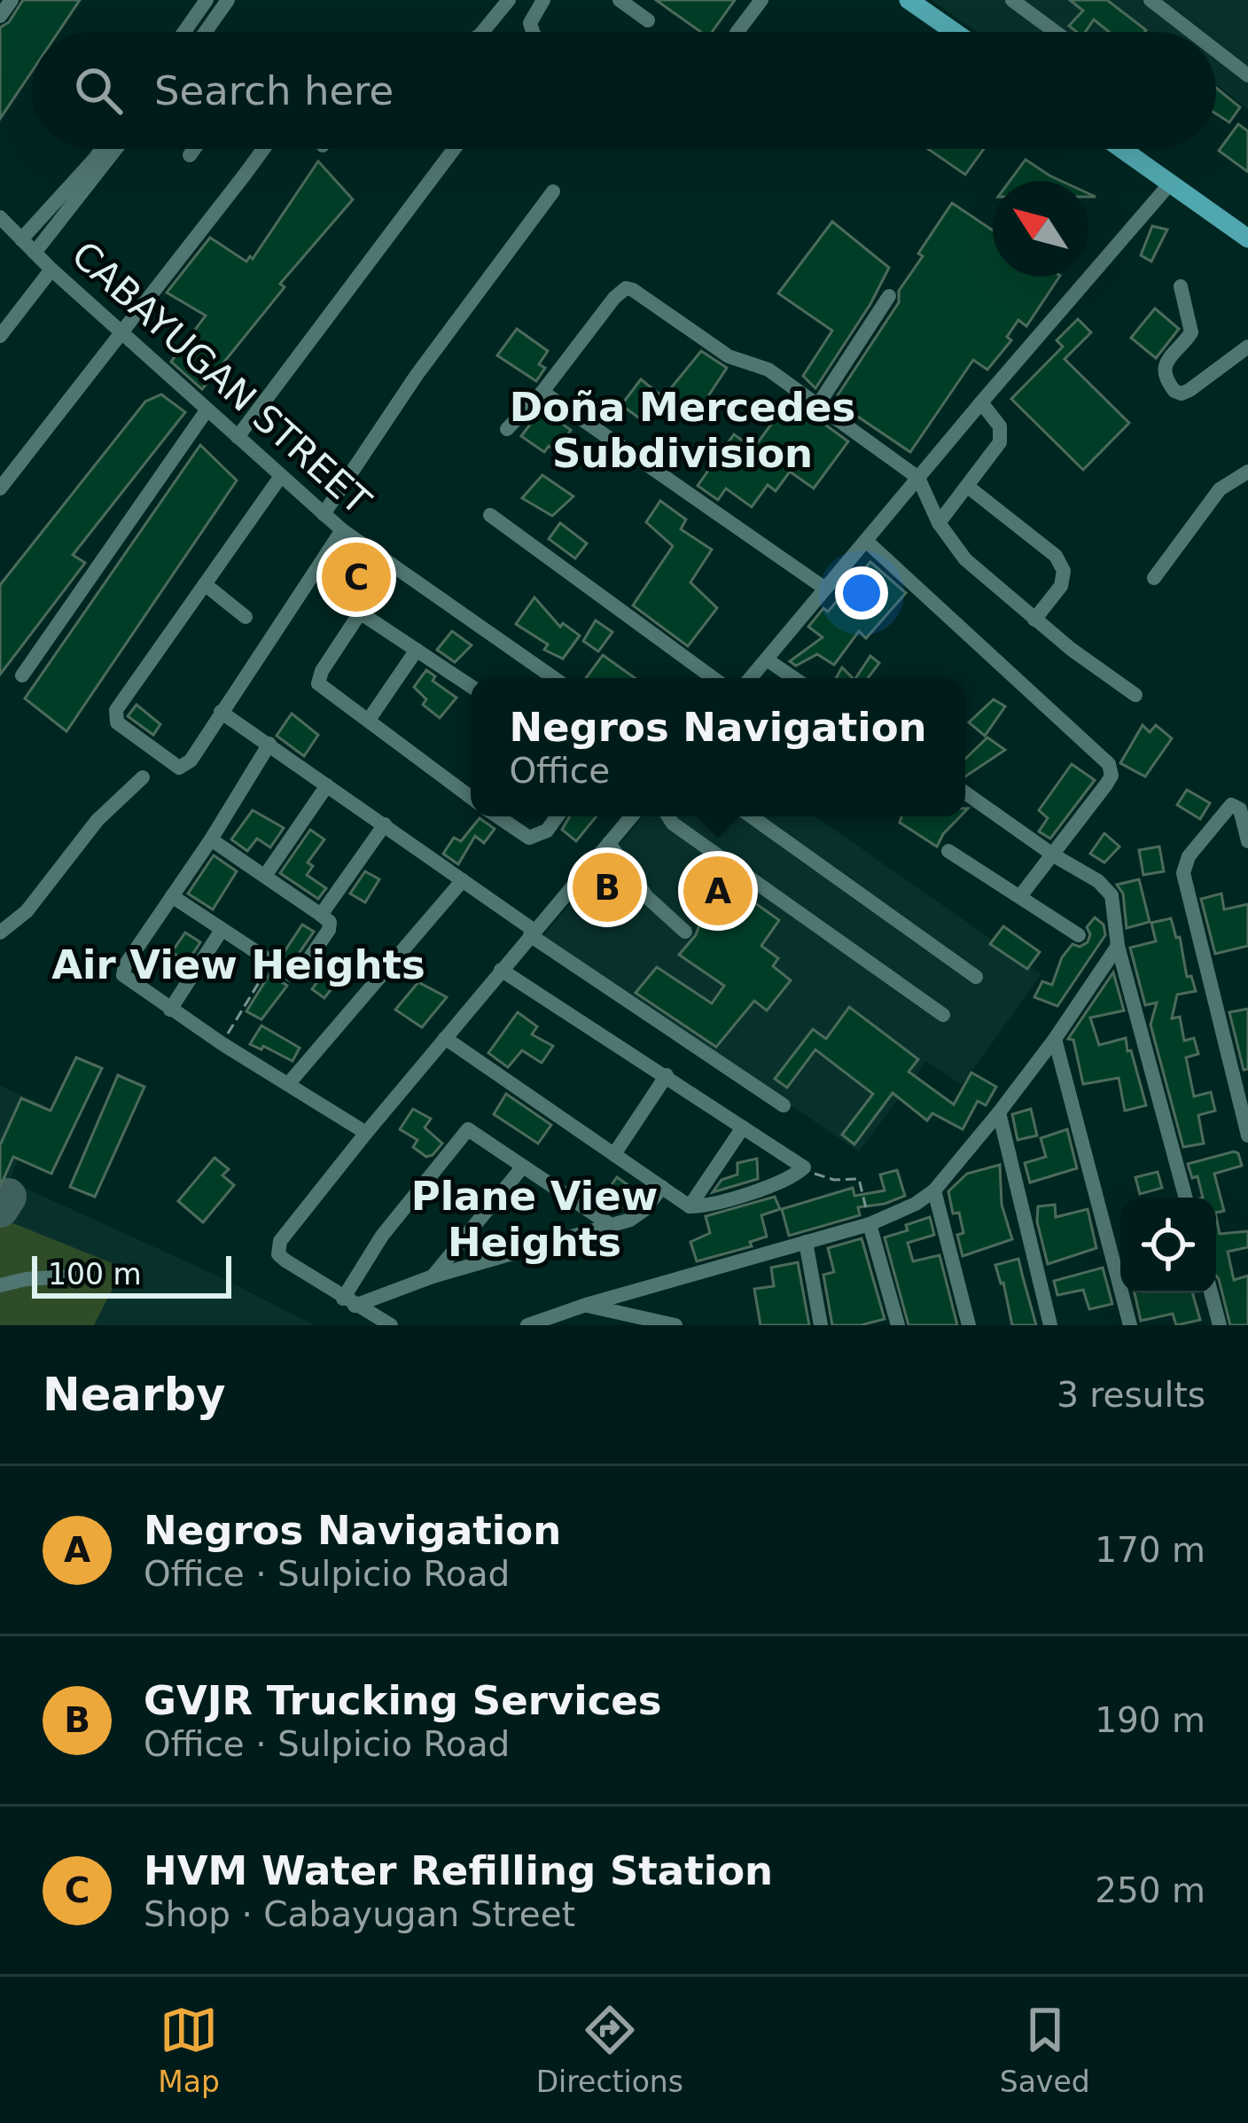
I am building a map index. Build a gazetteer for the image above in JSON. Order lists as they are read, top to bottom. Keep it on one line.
{"streets":{"street":["CABAYUGAN STREET"]},"districts":["Doña Mercedes Subdivision","Air View Heights","Plane View Heights"],"scale_bar":"100 m","north":"top left","page":{"search":"Search here","pins":["C","B","A"],"popup":["Negros Navigation","Office"],"scale":"100 m","heading":["Nearby","3 results"],"list":[{"mark":"A","name":"Negros Navigation","note":"Office · Sulpicio Road","value":"170 m"},{"mark":"B","name":"GVJR Trucking Services","note":"Office · Sulpicio Road","value":"190 m"},{"mark":"C","name":"HVM Water Refilling Station","note":"Shop · Cabayugan Street","value":"250 m"}],"nav":["Map","Directions","Saved"]}}
